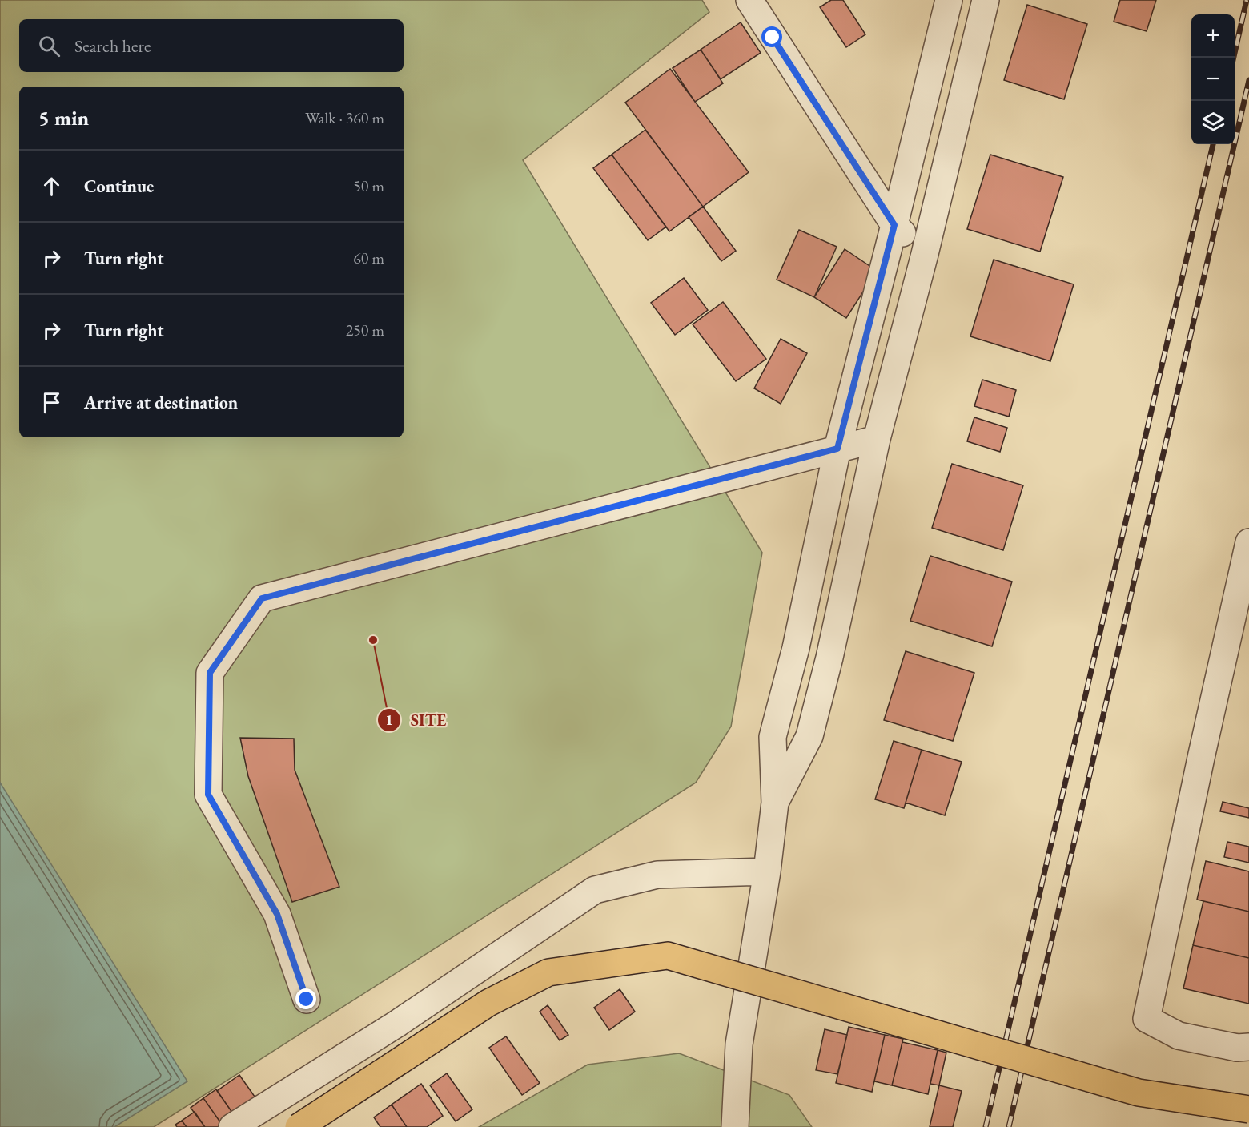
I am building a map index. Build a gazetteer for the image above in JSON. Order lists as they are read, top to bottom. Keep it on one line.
{"places":["SITE"],"page":{"map_buttons":["+","−"],"search":"Search here","heading":["5 min","Walk · 360 m"],"list":[["Continue","50 m"],["Turn right","60 m"],["Turn right","250 m"],"Arrive at destination"]}}
